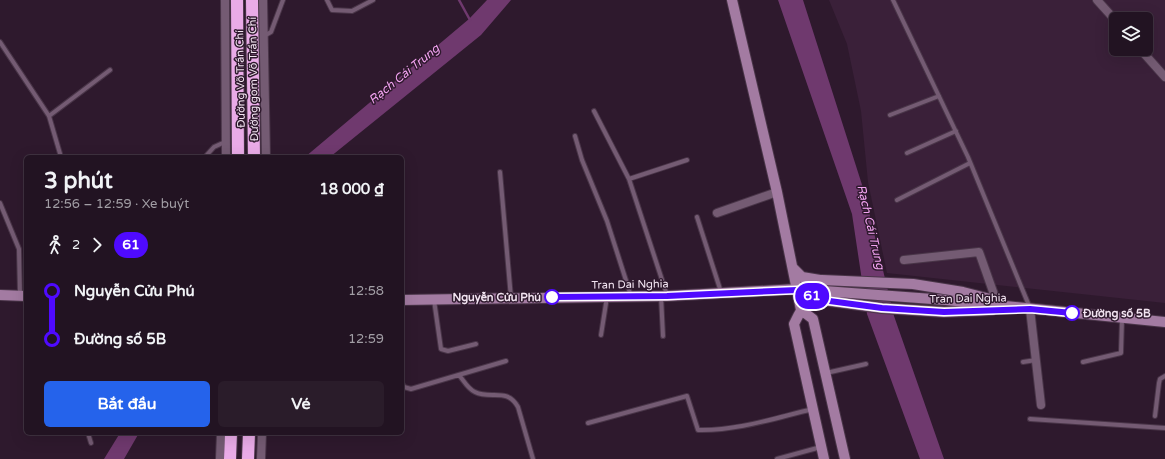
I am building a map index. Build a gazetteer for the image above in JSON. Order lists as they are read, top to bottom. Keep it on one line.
{"streets":{"highway":["Đường Võ Trần Chí"],"main road":["Tran Dai Nghia"],"street":["Đường gom Võ Trần Chí"]},"water":["Rạch Cái Trung"],"places":["Nguyễn Cửu Phú","Đường số 5B"],"lines":["bus line 61"],"page":{"on_map":"61","heading":["3 phút","12:56 – 12:59 · Xe buýt","18 000 ₫"],"legs":["2","61"],"list":[{"name":"Nguyễn Cửu Phú","value":"12:58"},{"name":"Đường số 5B","value":"12:59"}],"buttons":["Bắt đầu","Vé"]}}
